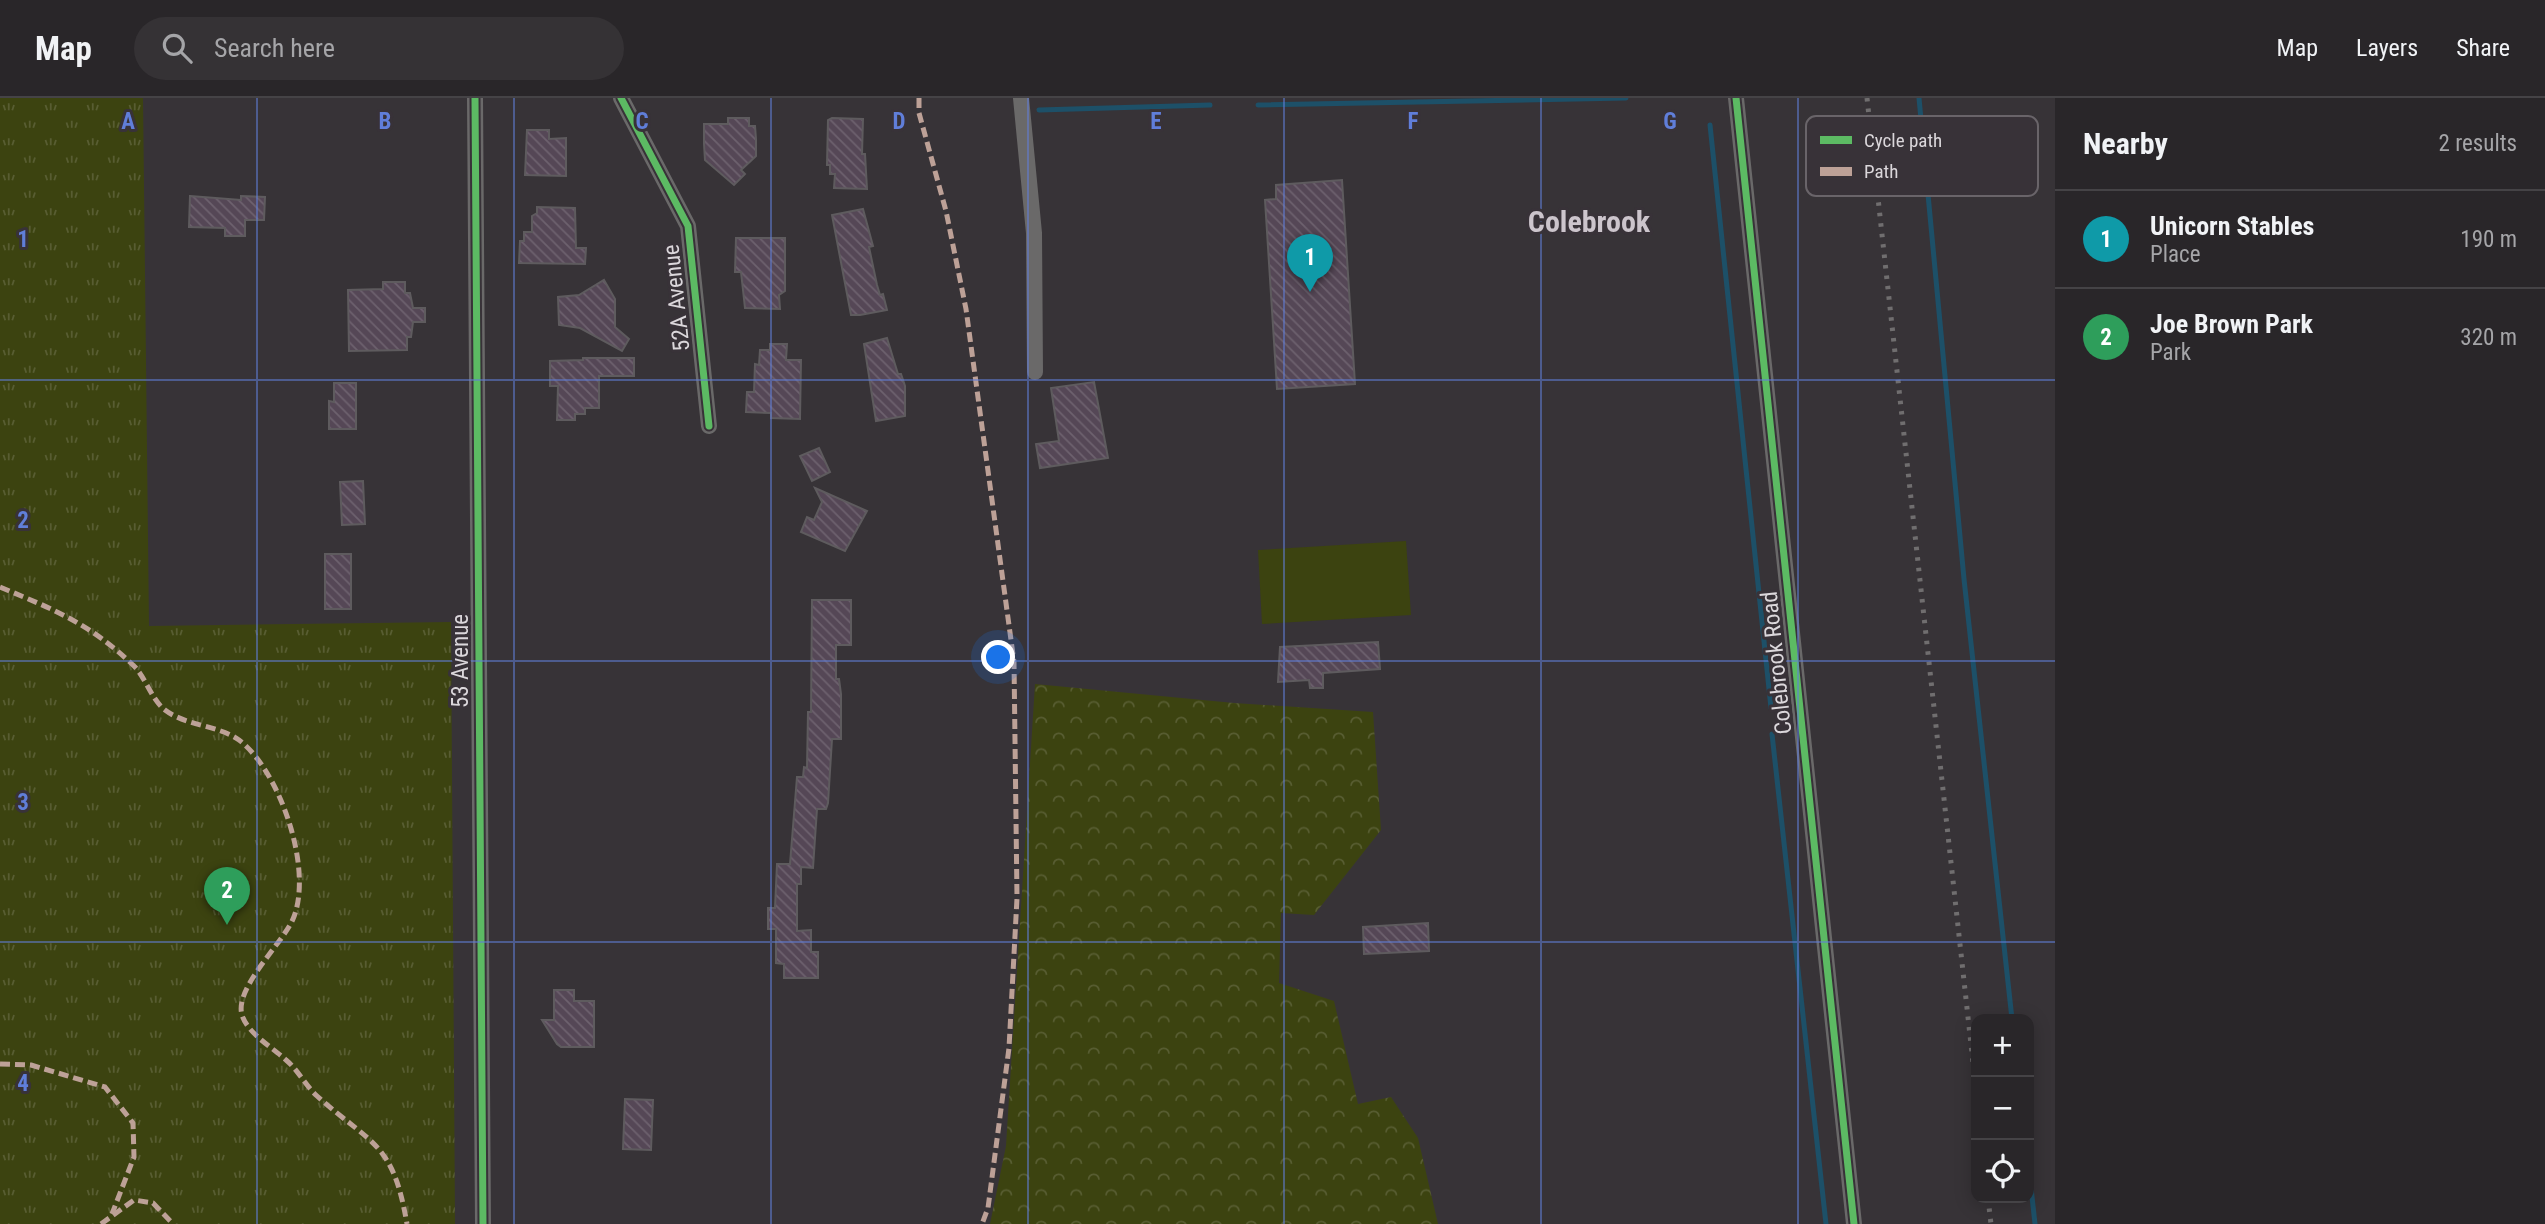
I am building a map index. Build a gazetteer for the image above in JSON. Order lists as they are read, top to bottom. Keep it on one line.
{"streets":{"street":["52A Avenue","53 Avenue","Colebrook Road"]},"districts":["Colebrook"],"legend":["Cycle path","Path"],"page":{"header":"Map","search":"Search here","nav":["Map","Layers","Share"],"heading":["Nearby","2 results"],"list":[{"mark":"1","name":"Unicorn Stables","note":"Place","value":"190 m"},{"mark":"2","name":"Joe Brown Park","note":"Park","value":"320 m"}],"pins":["1","2"],"map_buttons":["+","−"]},"grid":{"columns":["A","B","C","D","E","F","G"],"rows":["1","2","3","4"]}}
